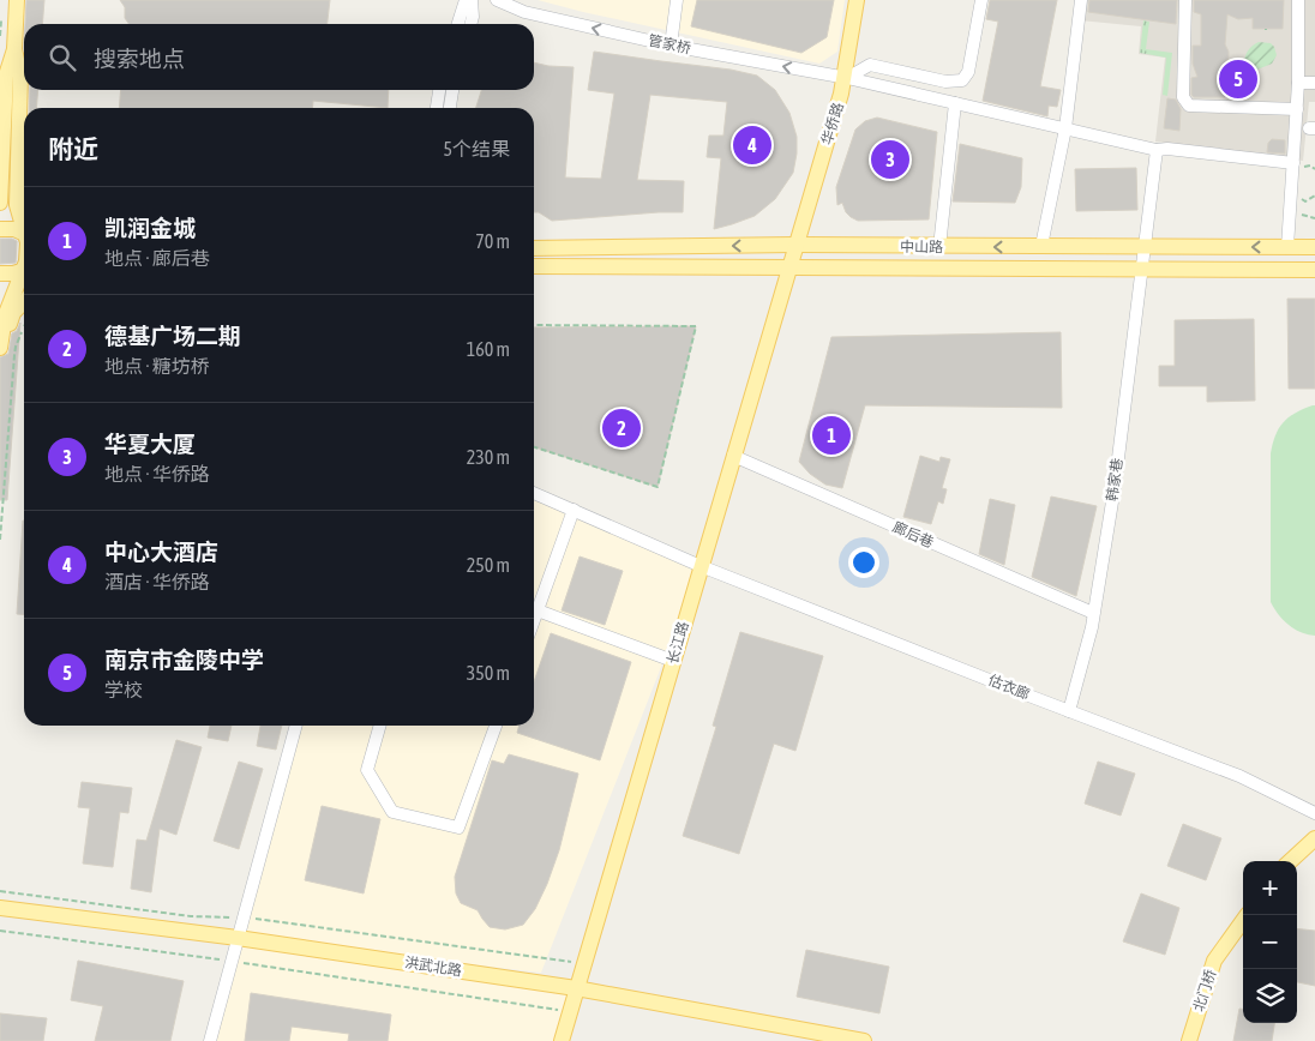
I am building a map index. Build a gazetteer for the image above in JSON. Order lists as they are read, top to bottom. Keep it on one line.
{"streets":{"main road":["华侨路","中山路","长江路","洪武北路","北门桥"],"street":["管家桥","韩家巷","廊后巷","估衣廊"]},"crossings":[["管家桥","华侨路"],["管家桥","韩家巷"],["华侨路","中山路"],["华侨路","长江路"],["中山路","韩家巷"],["中山路","长江路"],["韩家巷","廊后巷"],["韩家巷","估衣廊"],["廊后巷","长江路"],["长江路","估衣廊"],["长江路","洪武北路"]],"one_way":["管家桥"],"page":{"search":"搜索地点","pins":["5","4","3","2","1"],"heading":["附近","5个结果"],"list":[{"mark":"1","name":"凯润金城","note":"地点 · 廊后巷","value":"70 m"},{"mark":"2","name":"德基广场二期","note":"地点 · 糖坊桥","value":"160 m"},{"mark":"3","name":"华夏大厦","note":"地点 · 华侨路","value":"230 m"},{"mark":"4","name":"中心大酒店","note":"酒店 · 华侨路","value":"250 m"},{"mark":"5","name":"南京市金陵中学","note":"学校","value":"350 m"}],"map_buttons":["+","−"]}}
